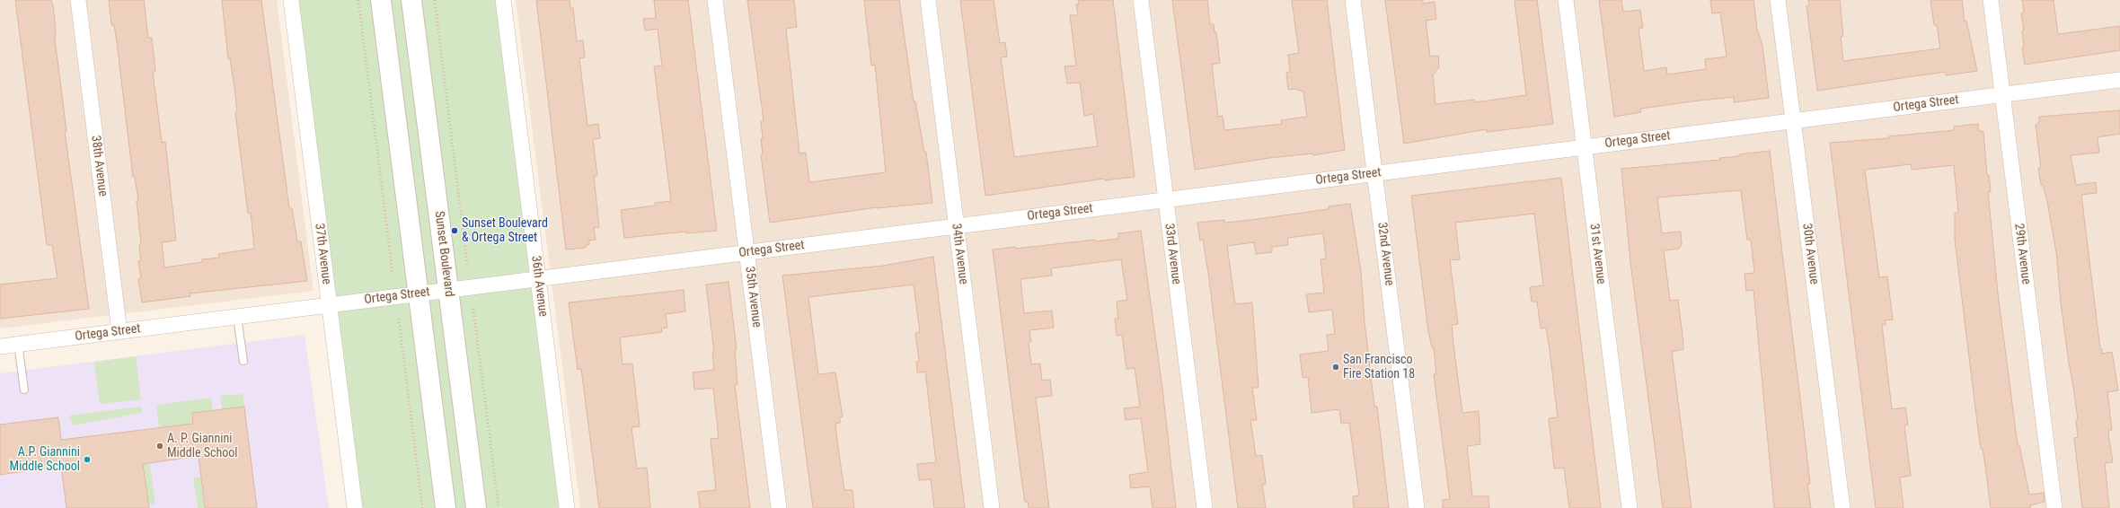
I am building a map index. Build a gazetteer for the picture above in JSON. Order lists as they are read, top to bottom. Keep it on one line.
{"streets":{"main road":["Sunset Boulevard"],"street":["Ortega Street","38th Avenue","37th Avenue","34th Avenue","33rd Avenue","32nd Avenue","31st Avenue","30th Avenue","29th Avenue","36th Avenue","35th Avenue"]},"crossings":[["Ortega Street","38th Avenue"],["Ortega Street","37th Avenue"],["Ortega Street","Sunset Boulevard"],["Ortega Street","34th Avenue"],["Ortega Street","33rd Avenue"],["Ortega Street","32nd Avenue"],["Ortega Street","31st Avenue"],["Ortega Street","30th Avenue"],["Ortega Street","29th Avenue"],["Ortega Street","36th Avenue"],["Ortega Street","35th Avenue"]],"places":["Sunset Boulevard & Ortega Street","San Francisco Fire Station 18","A. P. Giannini Middle School","A.P. Giannini Middle School"]}
